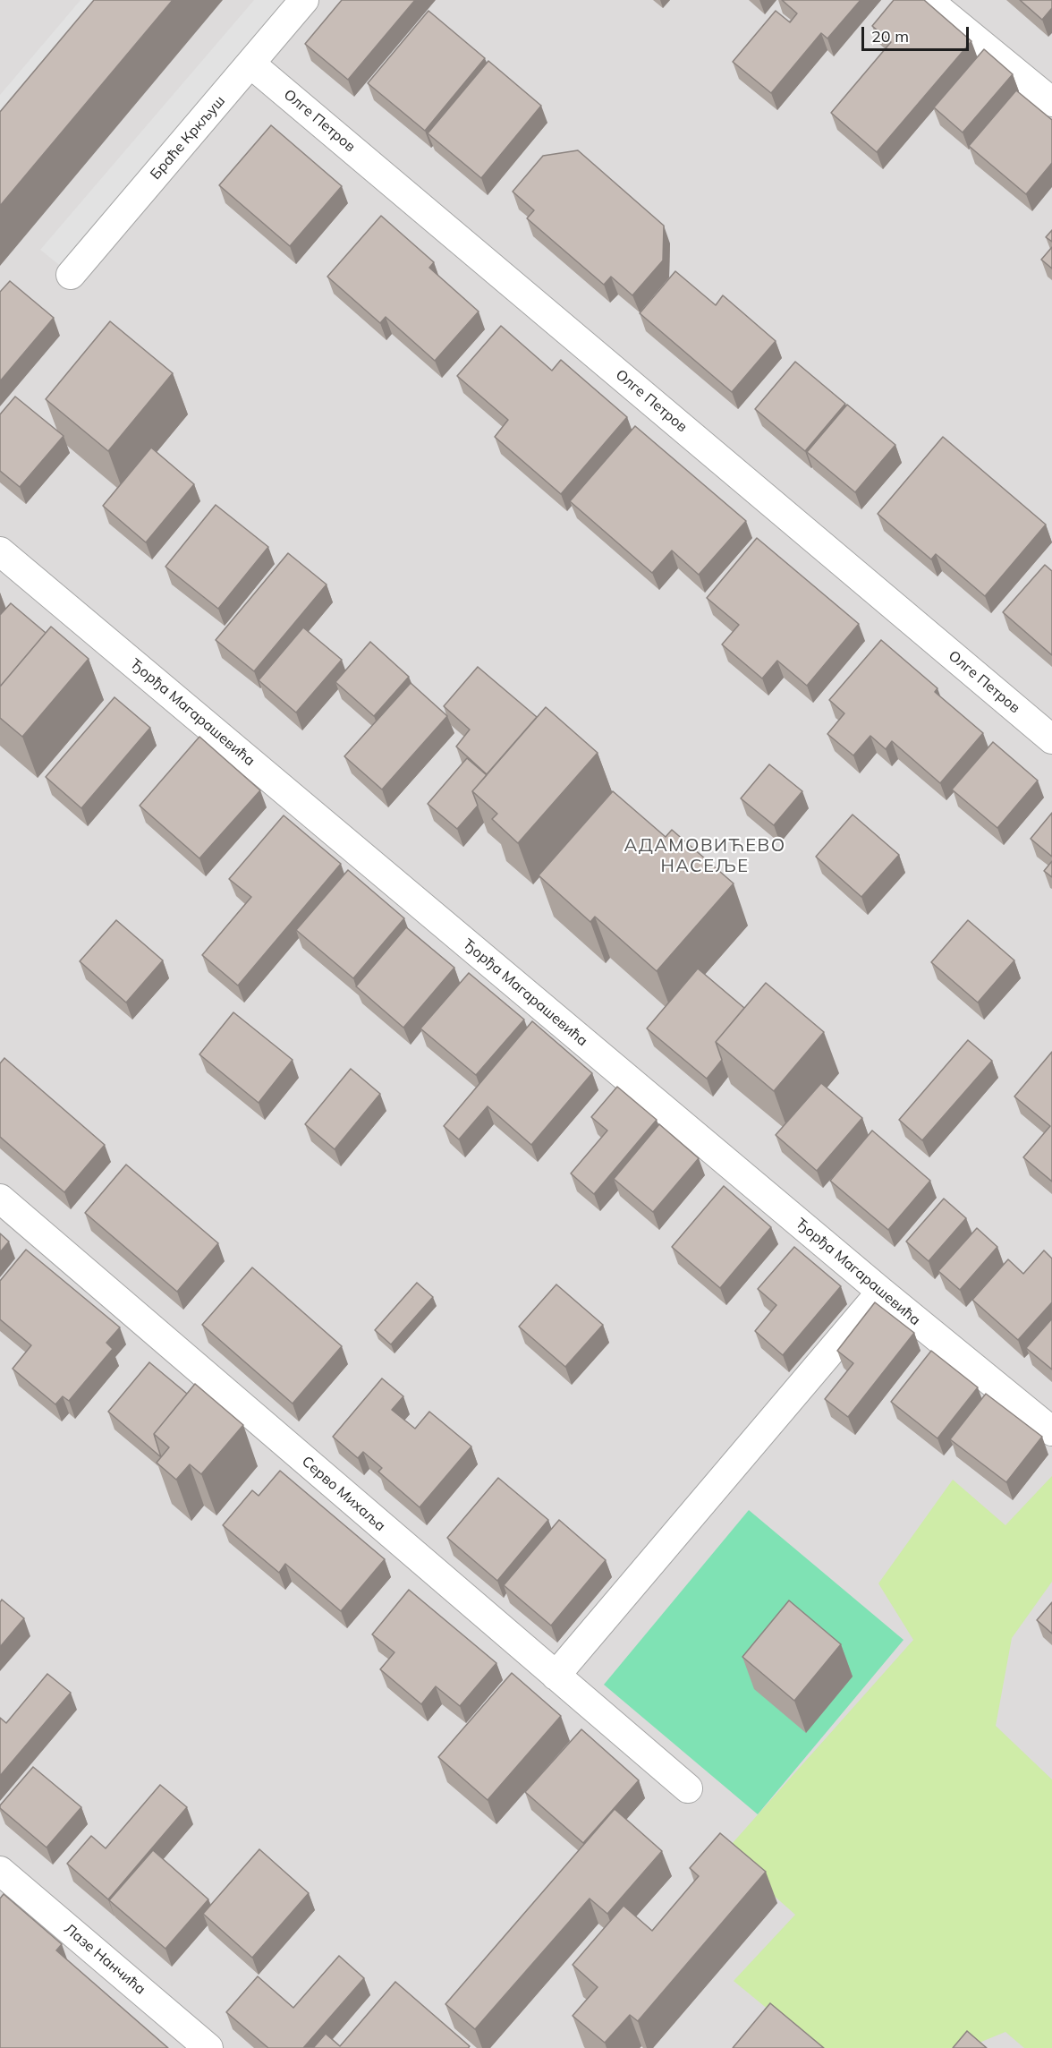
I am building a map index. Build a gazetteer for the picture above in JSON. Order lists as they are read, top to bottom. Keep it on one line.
{"streets":{"street":["Олге Петров","Браће Кркљуш","Ђорђа Магарашевића","Серво Михаља","Лазе Нанчића"]},"crossings":[["Олге Петров","Браће Кркљуш"]],"districts":["АДАМОВИЋЕВО НАСЕЉЕ"],"scale_bar":"20 m"}
